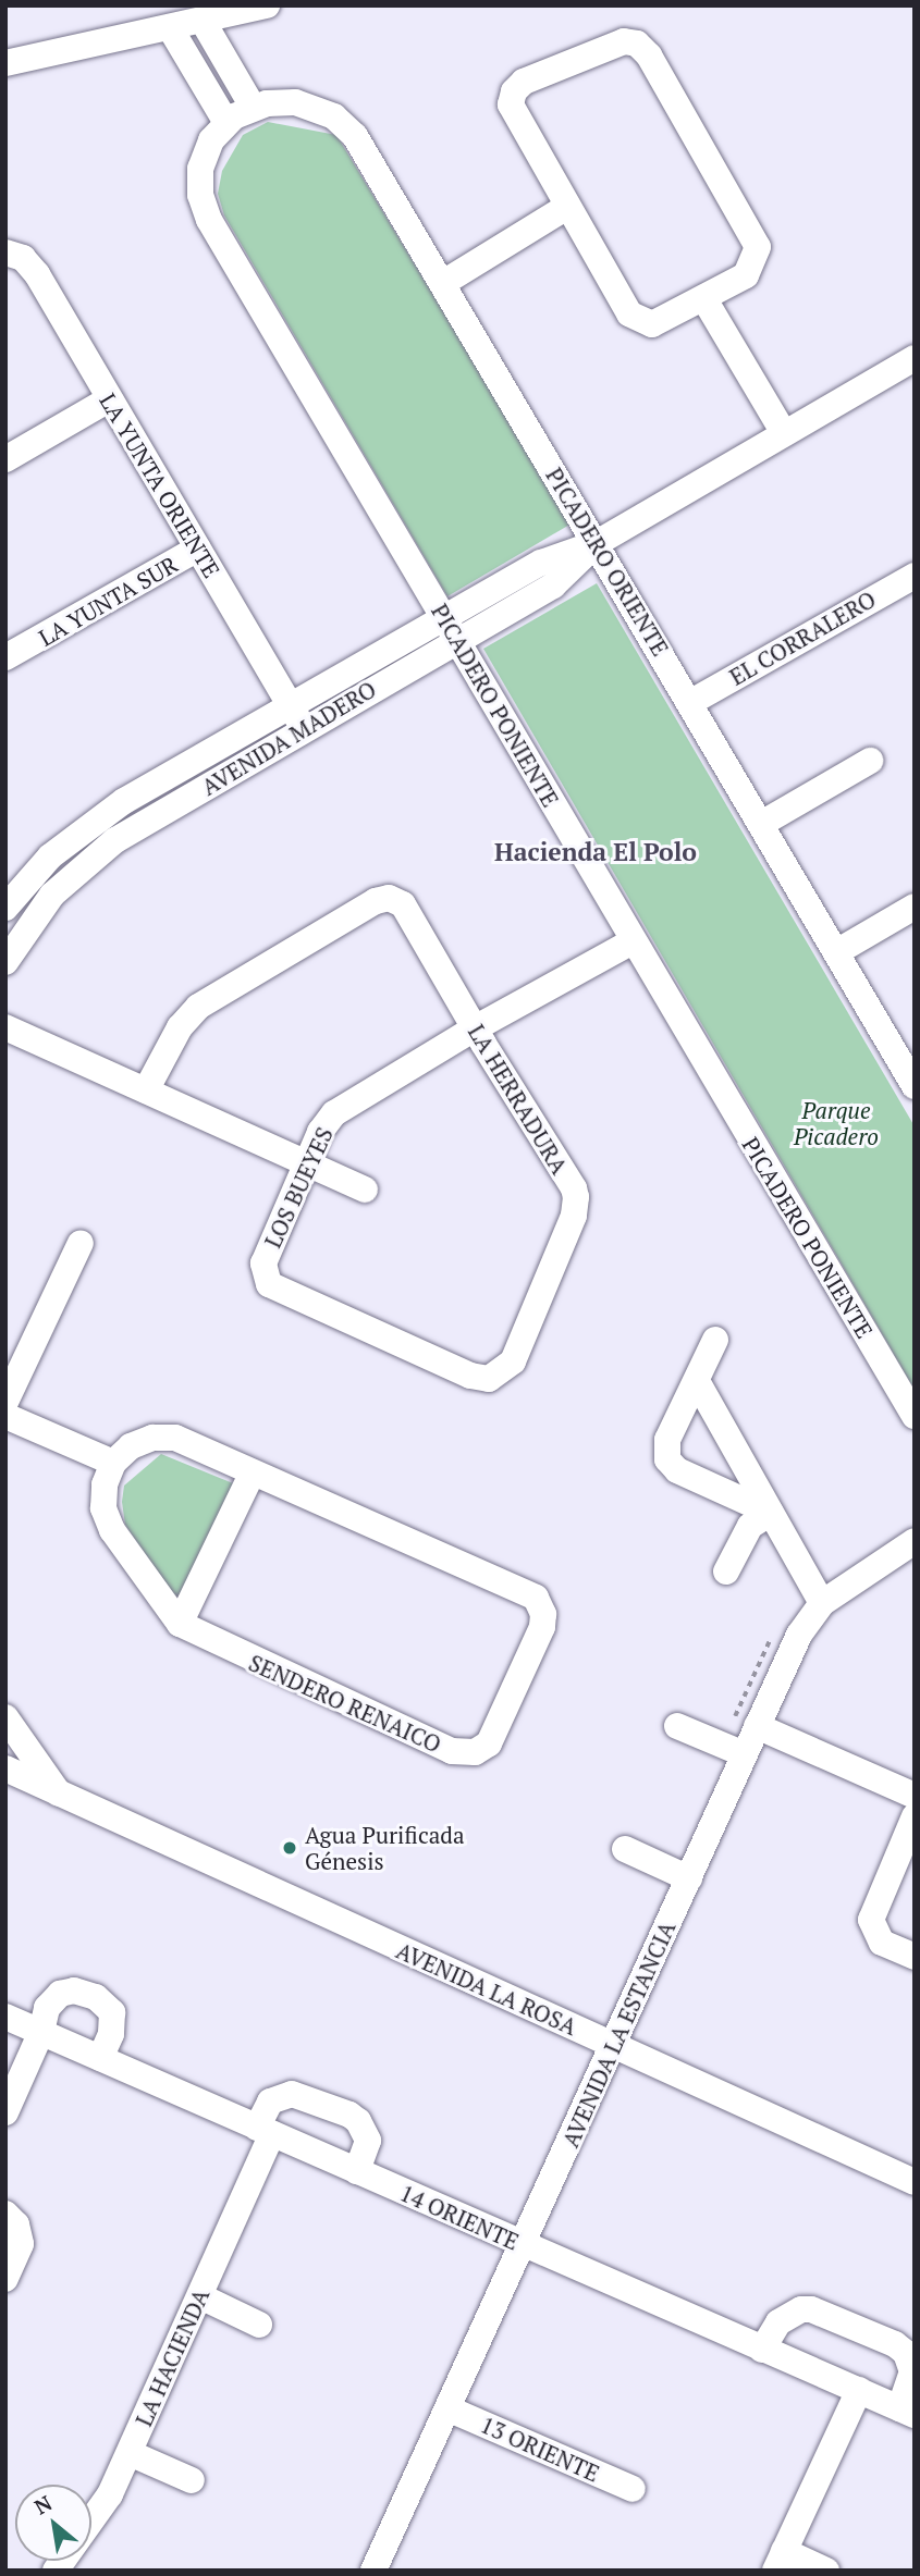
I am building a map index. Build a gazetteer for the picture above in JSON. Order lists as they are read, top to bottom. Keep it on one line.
{"streets":{"street":["LA YUNTA ORIENTE","PICADERO ORIENTE","LA YUNTA SUR","EL CORRALERO","PICADERO PONIENTE","AVENIDA MADERO","LA HERRADURA","LOS BUEYES","SENDERO RENAICO","AVENIDA LA ROSA","AVENIDA LA ESTANCIA","14 ORIENTE","LA HACIENDA","13 ORIENTE"]},"crossings":[["LA YUNTA ORIENTE","LA YUNTA SUR"],["LA YUNTA ORIENTE","AVENIDA MADERO"],["PICADERO ORIENTE","EL CORRALERO"],["PICADERO ORIENTE","PICADERO PONIENTE"],["PICADERO ORIENTE","AVENIDA MADERO"],["PICADERO PONIENTE","AVENIDA MADERO"],["PICADERO PONIENTE","LOS BUEYES"],["LA HERRADURA","LOS BUEYES"],["AVENIDA LA ROSA","AVENIDA LA ESTANCIA"],["AVENIDA LA ESTANCIA","14 ORIENTE"],["AVENIDA LA ESTANCIA","13 ORIENTE"],["14 ORIENTE","LA HACIENDA"]],"districts":["Hacienda El Polo"],"parks":["Parque Picadero"],"places":["Agua Purificada Génesis"],"north":"top left"}
